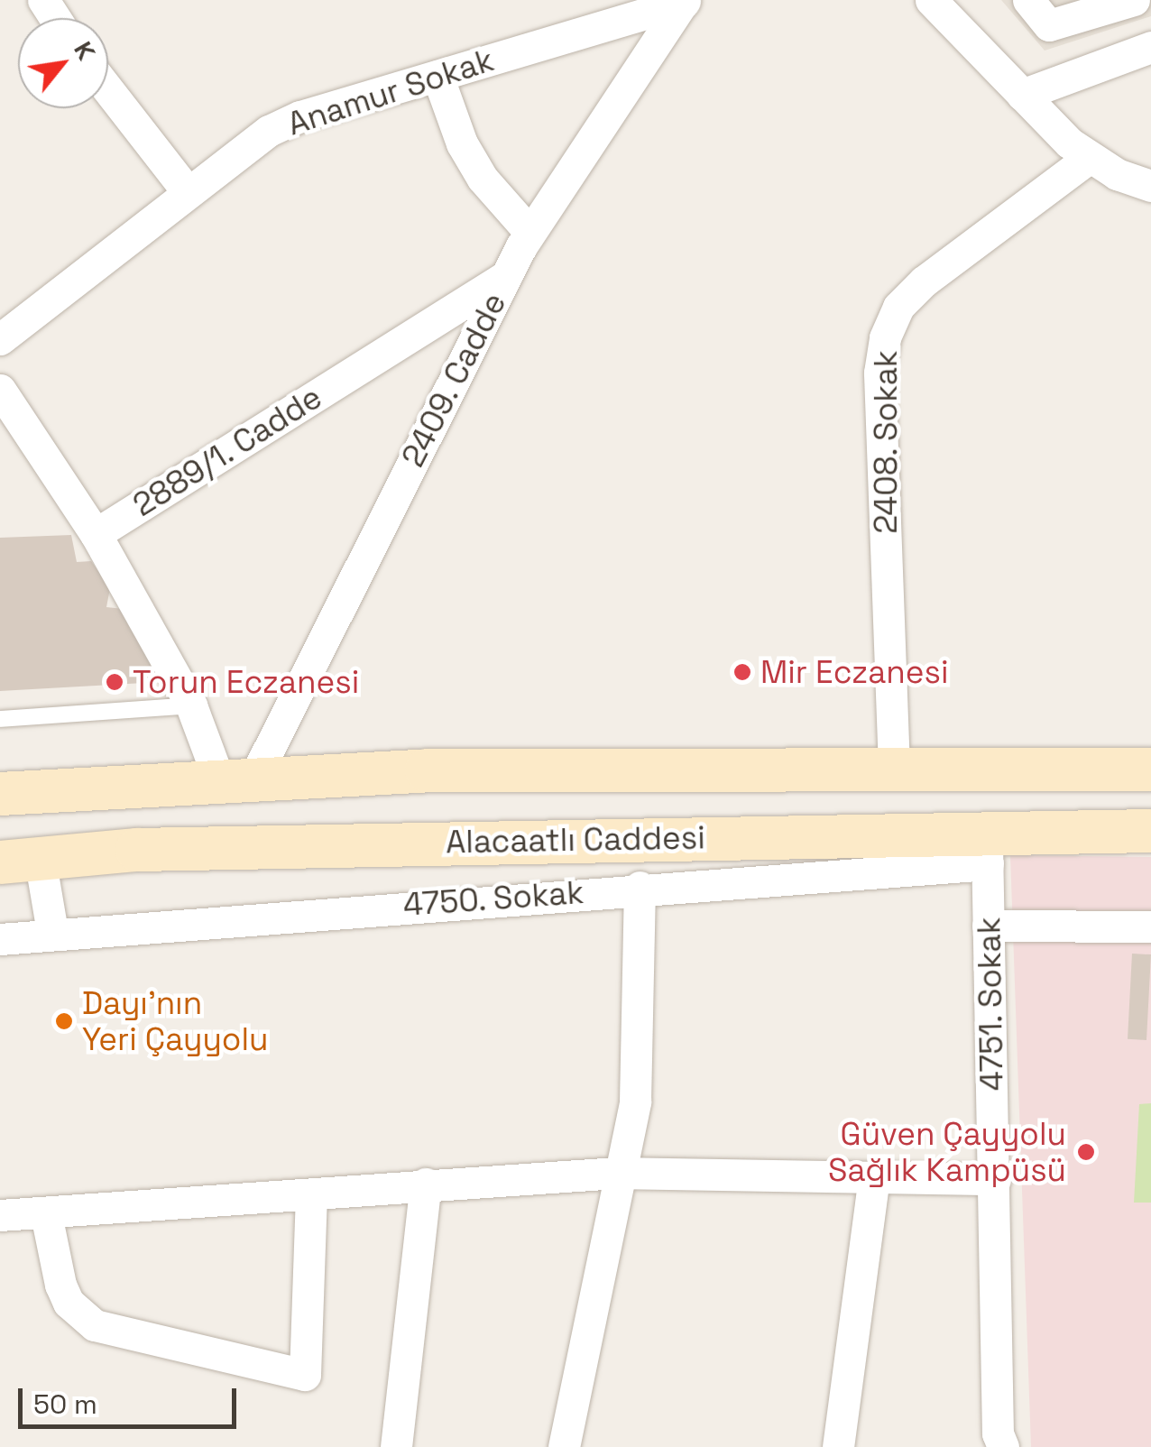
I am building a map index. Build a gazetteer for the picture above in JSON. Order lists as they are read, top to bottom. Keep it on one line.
{"streets":{"main road":["Alacaatlı Caddesi"],"street":["Anamur Sokak","2409. Cadde","2408. Sokak","2889/1. Cadde","4750. Sokak","4751. Sokak"]},"crossings":[["Anamur Sokak","2409. Cadde"],["2409. Cadde","2889/1. Cadde"],["Alacaatlı Caddesi","4750. Sokak"],["Alacaatlı Caddesi","4751. Sokak"],["4750. Sokak","4751. Sokak"]],"places":["Mir Eczanesi","Torun Eczanesi","Dayı'nın Yeri Çayyolu","Güven Çayyolu Sağlık Kampüsü"],"scale_bar":"50 m","north":"top right"}
